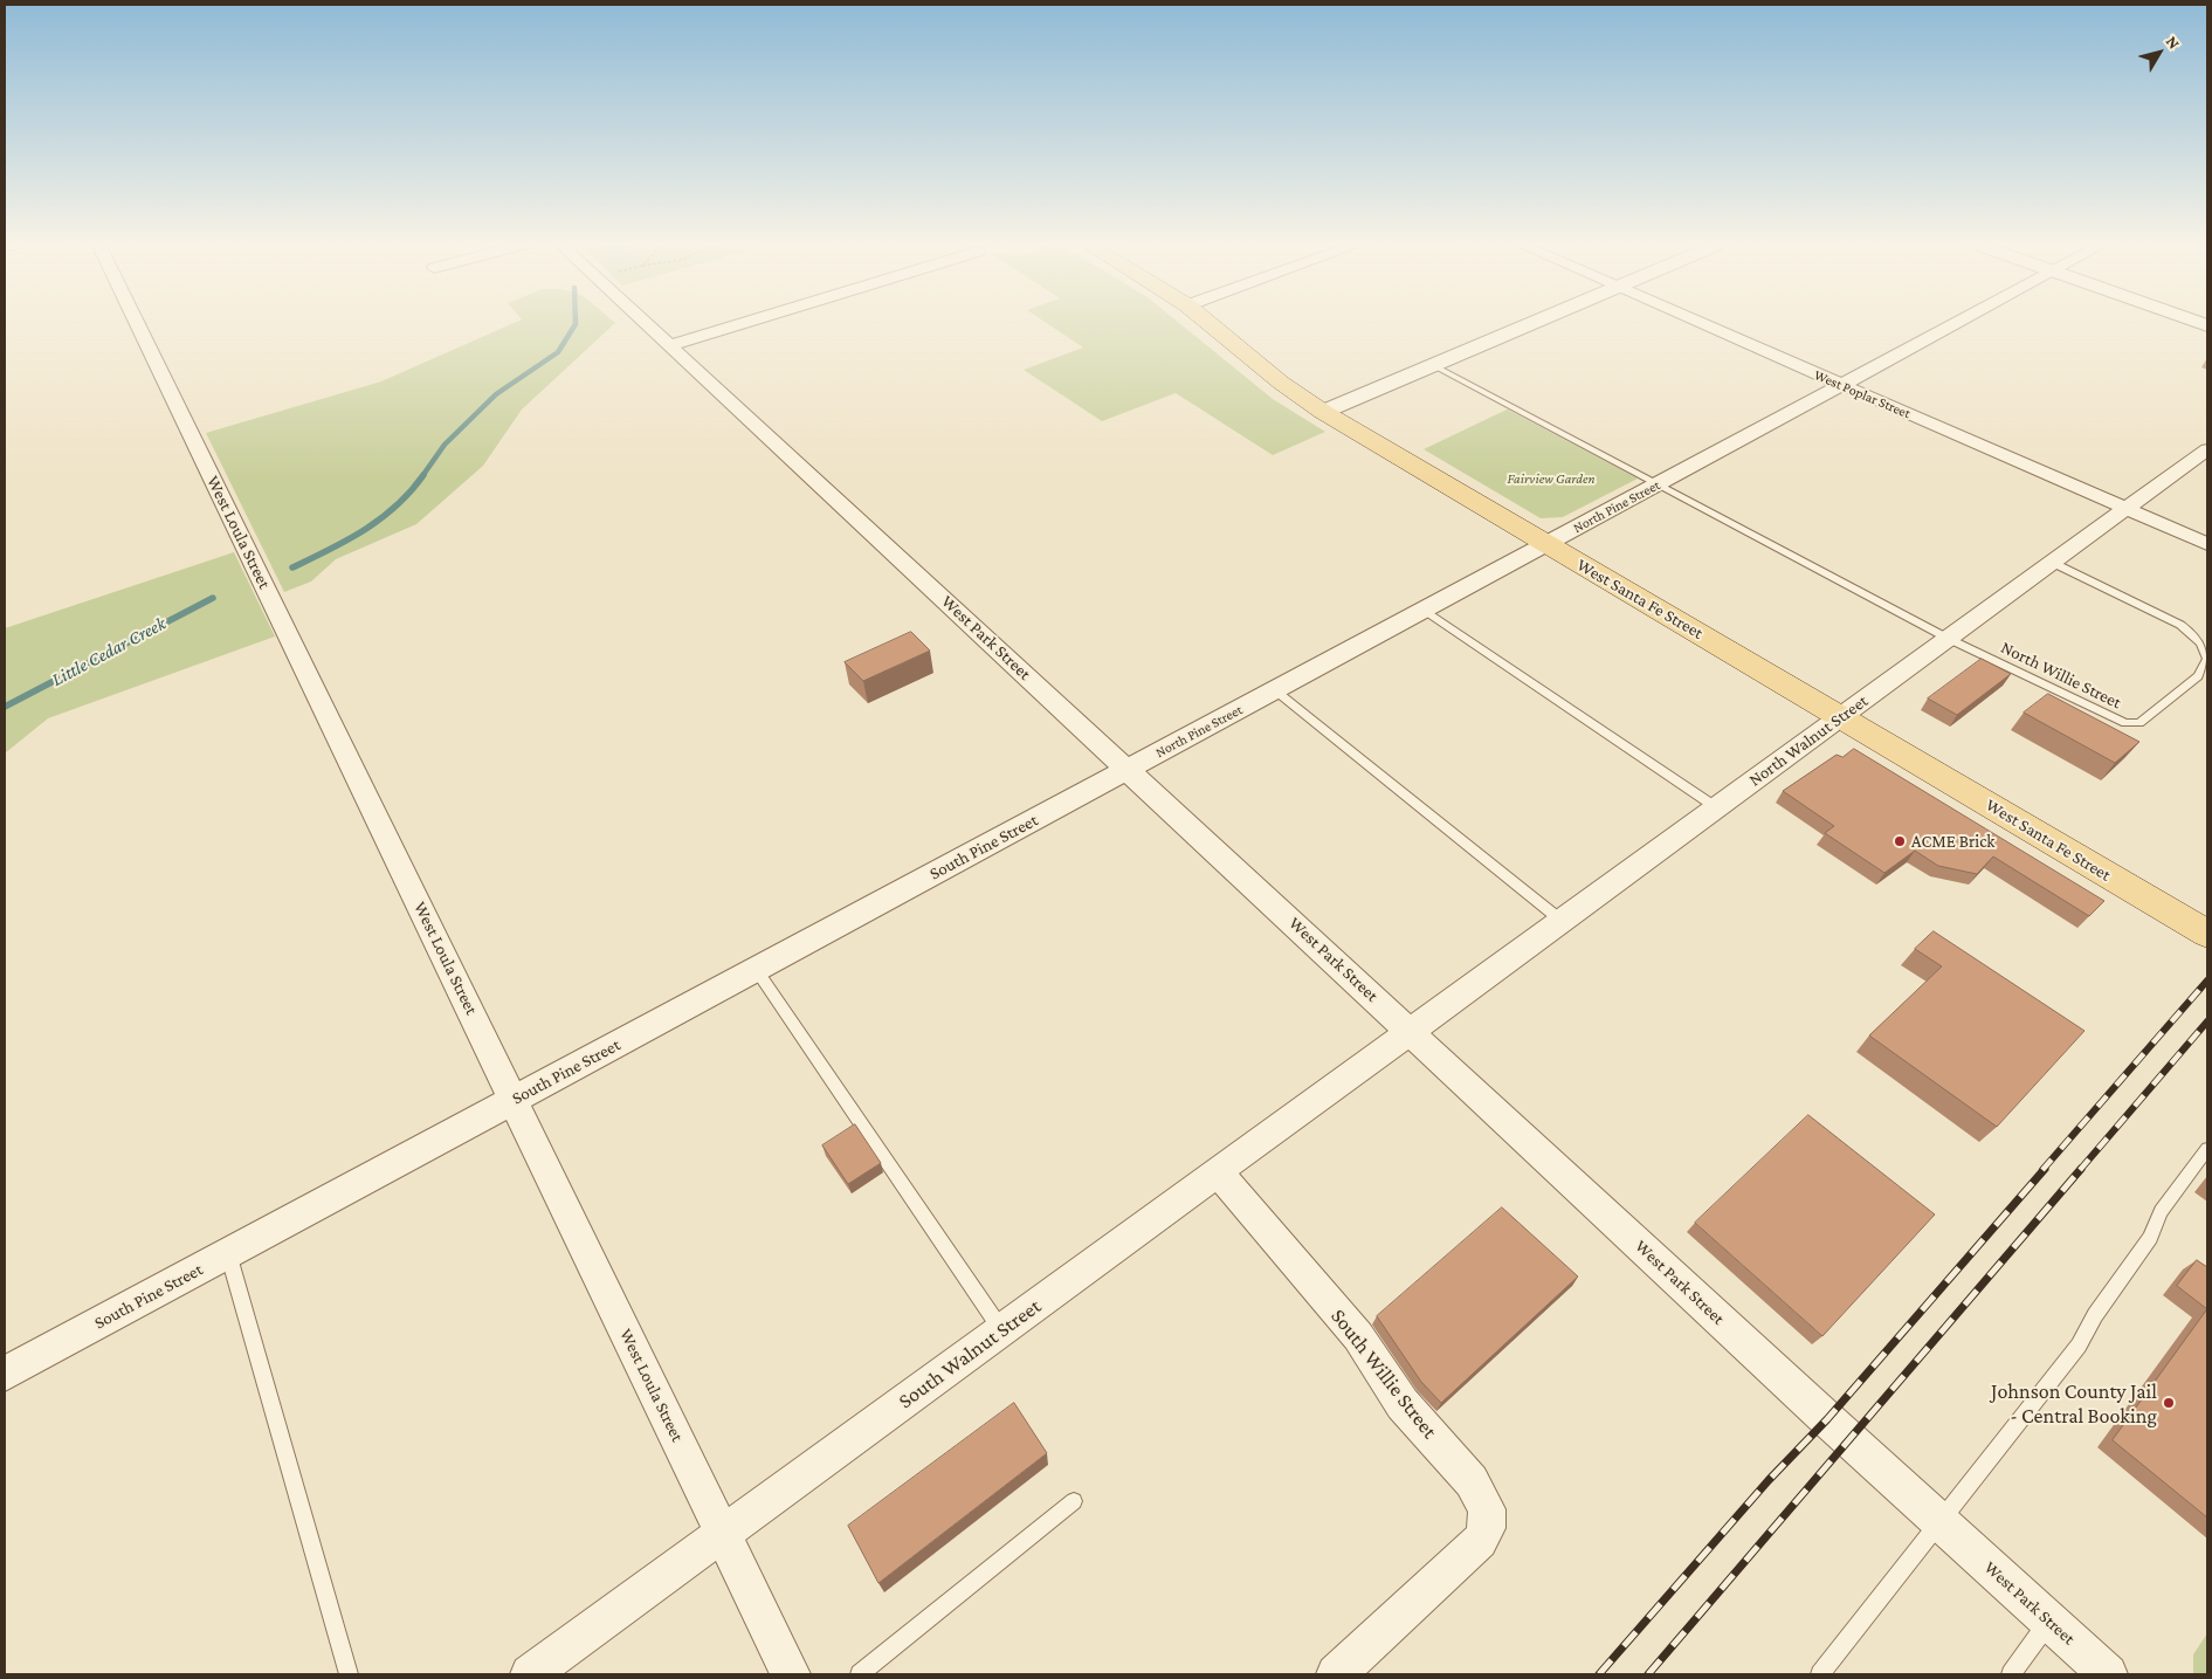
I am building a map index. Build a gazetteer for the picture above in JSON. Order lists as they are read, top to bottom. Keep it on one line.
{"streets":{"main road":["West Santa Fe Street"],"street":["West Poplar Street","North Pine Street","West Loula Street","West Park Street","North Walnut Street","South Pine Street","South Walnut Street","South Willie Street"],"lane":["North Willie Street"]},"crossings":[["West Poplar Street","North Pine Street"],["West Poplar Street","North Walnut Street"],["North Pine Street","West Santa Fe Street"],["North Pine Street","West Park Street"],["North Pine Street","North Willie Street"],["North Pine Street","South Pine Street"],["West Loula Street","South Pine Street"],["West Loula Street","South Walnut Street"],["West Santa Fe Street","North Walnut Street"],["West Park Street","North Walnut Street"],["West Park Street","South Pine Street"],["West Park Street","South Walnut Street"],["North Willie Street","North Walnut Street"],["North Walnut Street","South Walnut Street"],["South Walnut Street","South Willie Street"]],"water":["Little Cedar Creek"],"parks":["Fairview Garden"],"places":["ACME Brick","Johnson County Jail - Central Booking"],"north":"top right"}
